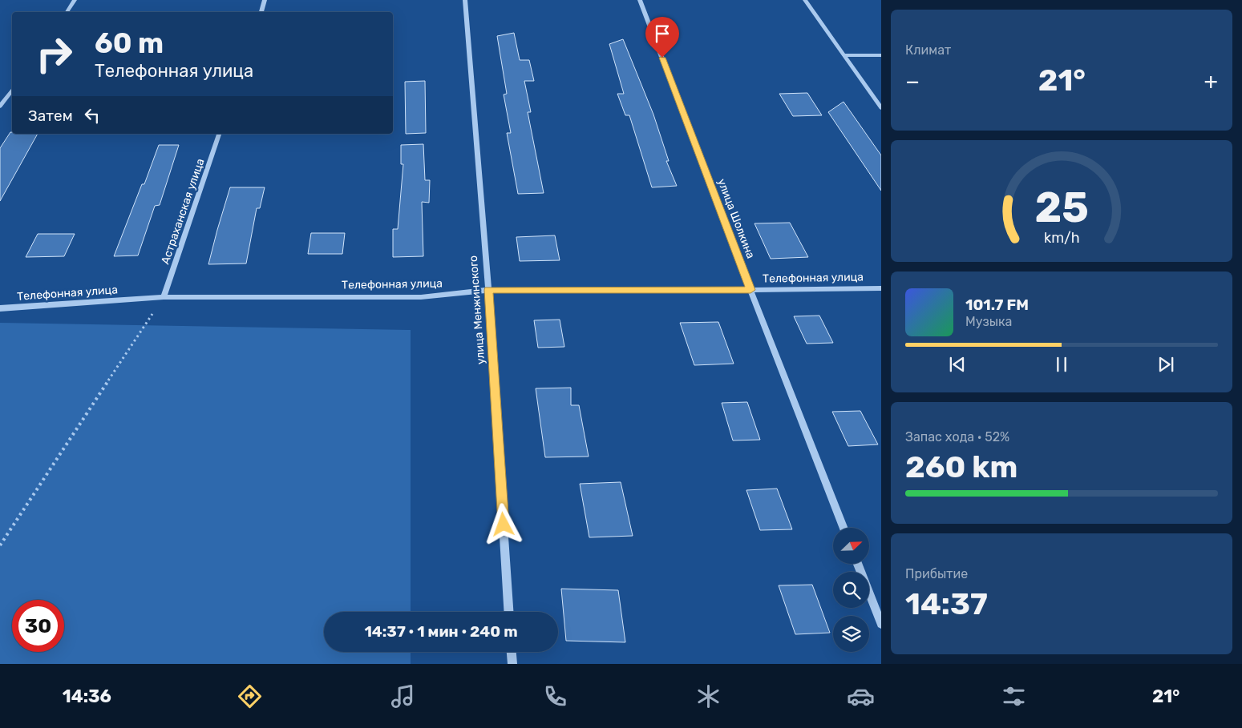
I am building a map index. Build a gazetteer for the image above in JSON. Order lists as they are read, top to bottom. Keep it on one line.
{"streets":{"street":["Астраханская улица","улица Шолкина","Телефонная улица","улица Менжинского"]},"crossings":[["Астраханская улица","Телефонная улица"],["улица Шолкина","Телефонная улица"],["Телефонная улица","улица Менжинского"]],"north":"top right","page":{"tile":["Климат",["Запас хода · 52%","260 km"],["Прибытие","14:37"]],"turn":["60 m","Телефонная улица"],"heat":["−","21°","+"],"then":"Затем","song":["101.7 FM","Музыка"],"limit":"30","trip":"14:37 · 1 мин · 240 m","tabs":["14:36","21°"],"gauge":["25","km/h"]}}
